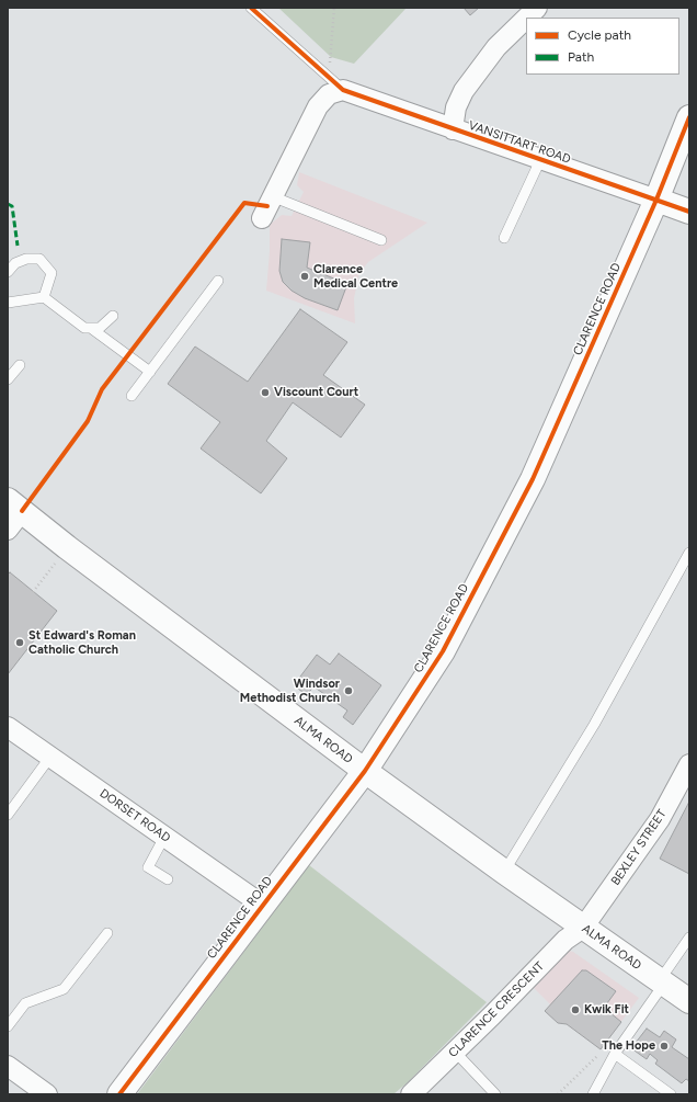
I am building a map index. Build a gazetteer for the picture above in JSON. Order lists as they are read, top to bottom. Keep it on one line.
{"streets":{"street":["VANSITTART ROAD","CLARENCE ROAD","ALMA ROAD","DORSET ROAD","BEXLEY STREET","CLARENCE CRESCENT"]},"crossings":[["VANSITTART ROAD","CLARENCE ROAD"],["CLARENCE ROAD","ALMA ROAD"],["CLARENCE ROAD","DORSET ROAD"],["ALMA ROAD","BEXLEY STREET"],["ALMA ROAD","CLARENCE CRESCENT"],["BEXLEY STREET","CLARENCE CRESCENT"]],"places":["Clarence Medical Centre","Viscount Court","St Edward's Roman Catholic Church","Windsor Methodist Church","Kwik Fit","The Hope"],"legend":["Cycle path","Path"]}
